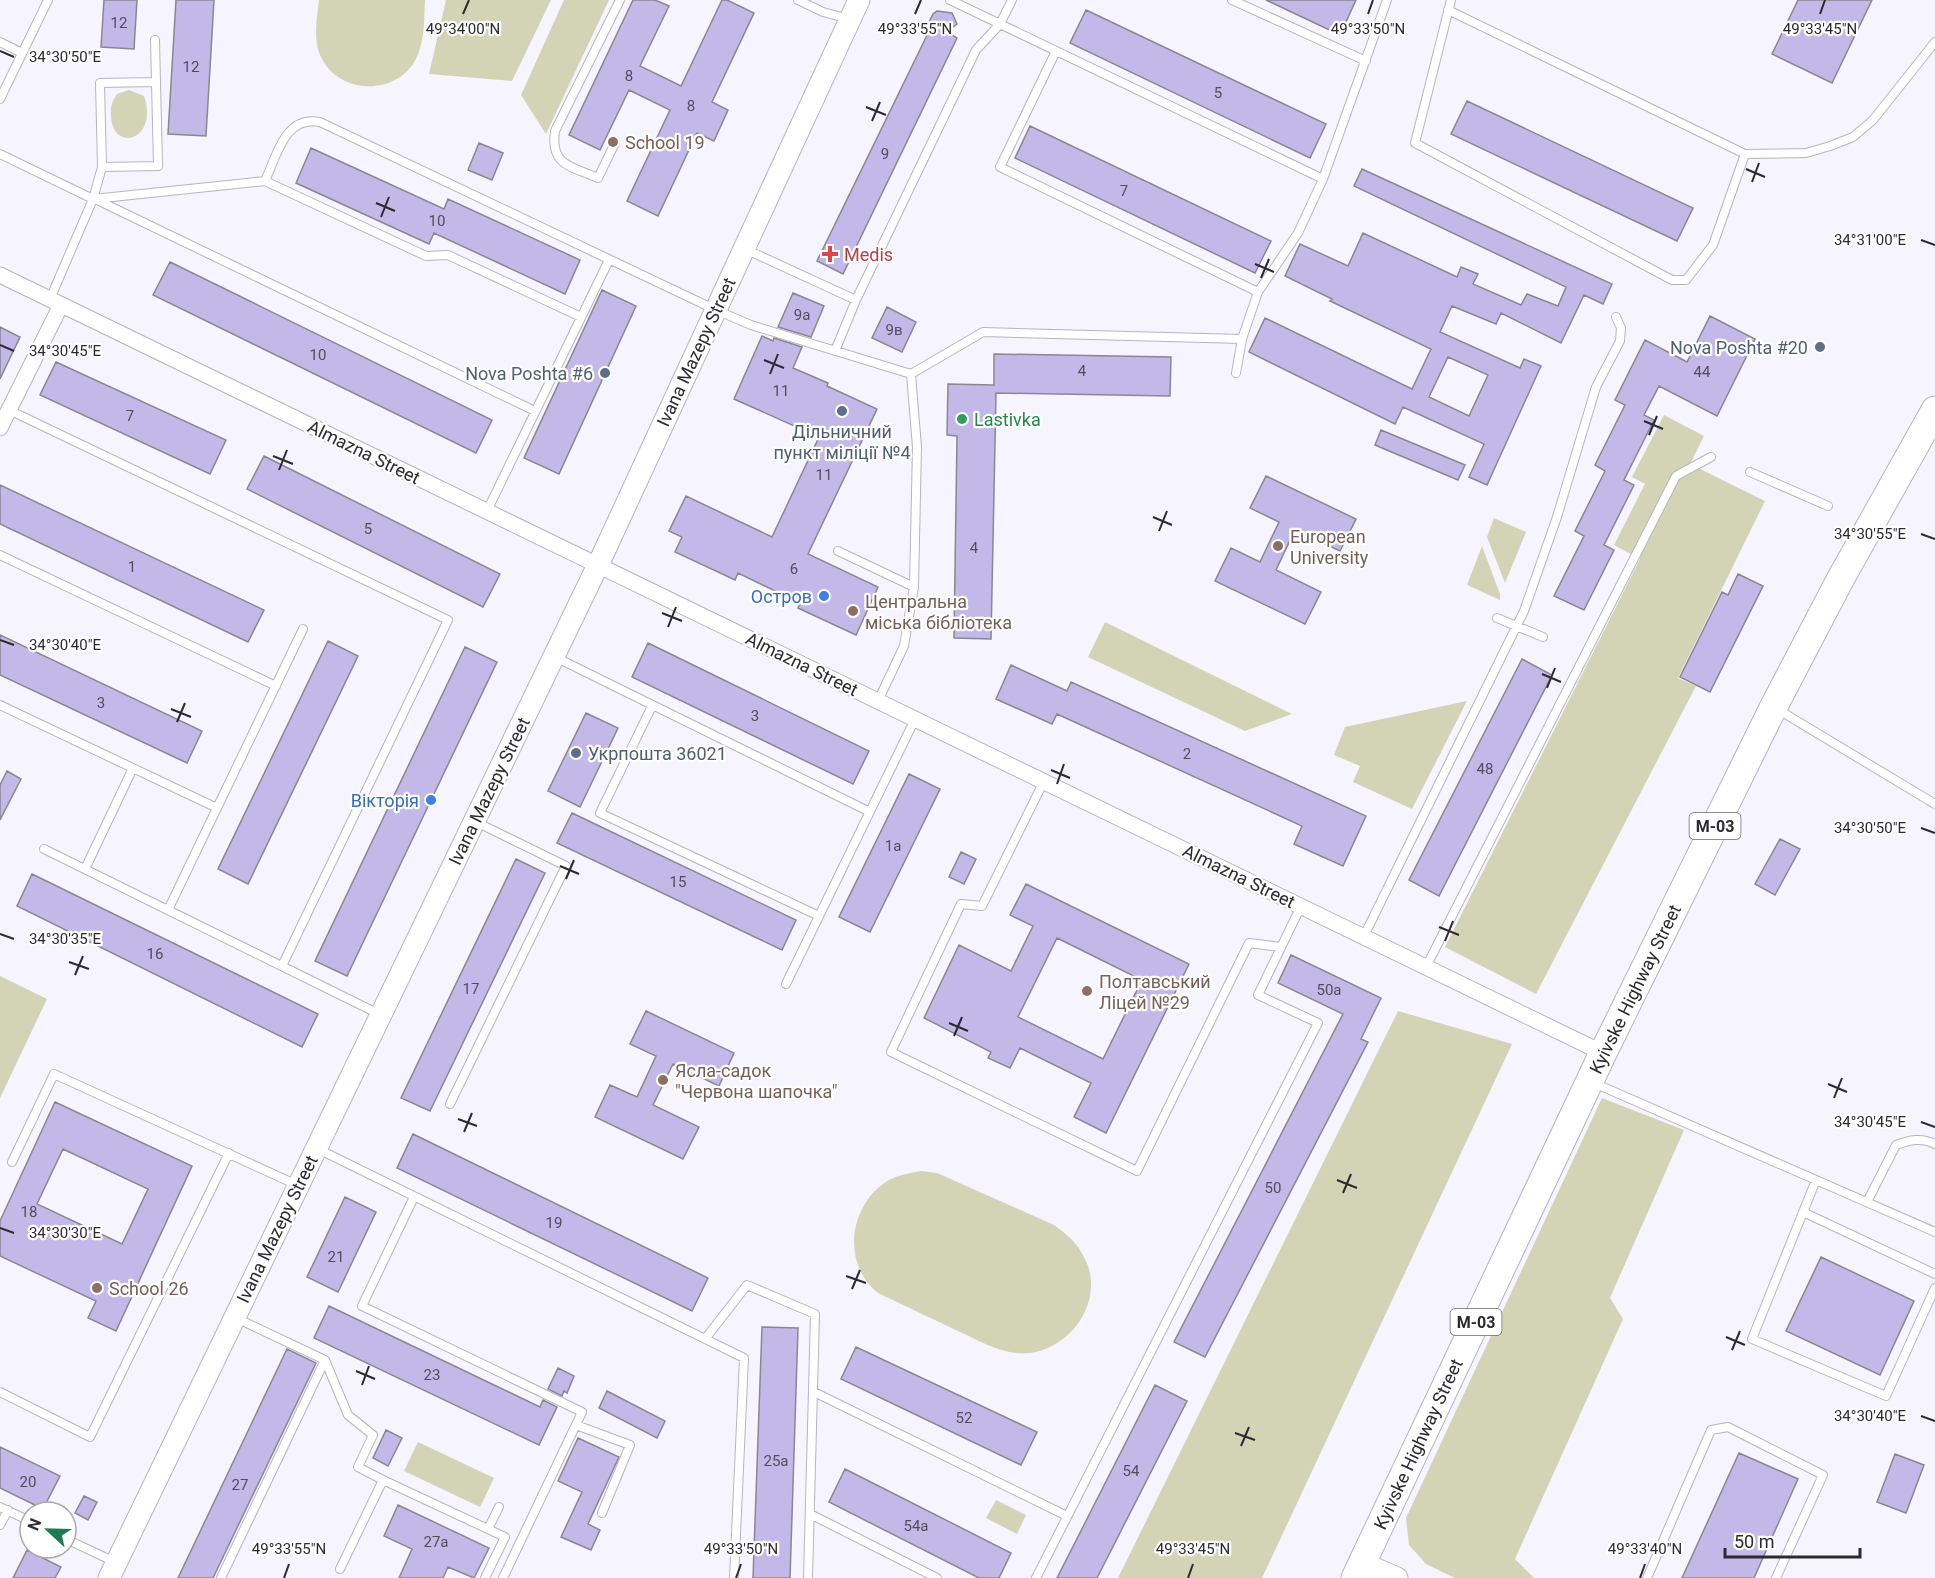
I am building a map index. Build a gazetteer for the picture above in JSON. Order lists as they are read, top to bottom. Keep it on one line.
{"streets":{"highway":["М-03","Kyivske Highway Street"],"main road":["Ivana Mazepy Street"],"street":["Almazna Street"]},"crossings":[["Ivana Mazepy Street","Almazna Street"],["Almazna Street","Kyivske Highway Street"]],"places":{"other":["School 19","Nova Poshta #20","Nova Poshta #6","Дільничний пункт міліції №4","Lastivka","European University","Остров","Центральна міська бібліотека","Укрпошта 36021","Вікторія","Полтавський Ліцей №29","Ясла-садок \"Червона шапочка\"","School 26"],"health":["Medis"]},"house_numbers":["12","12","8","5","8","9","7","10","9а","9в","10","4","44","11","7","11","5","4","1","6","3","3","2","48","1а","15","16","17","50а","50","18","19","21","23","52","25а","54","20","27","54а","27а"],"scale_bar":"50 m","north":"left","coordinates":["49°34'00\"N","49°33'55\"N","49°33'50\"N","49°33'45\"N","34°30'50\"E","34°31'00\"E","34°30'45\"E","34°30'55\"E","34°30'40\"E","34°30'35\"E","34°30'30\"E","49°33'40\"N"]}
